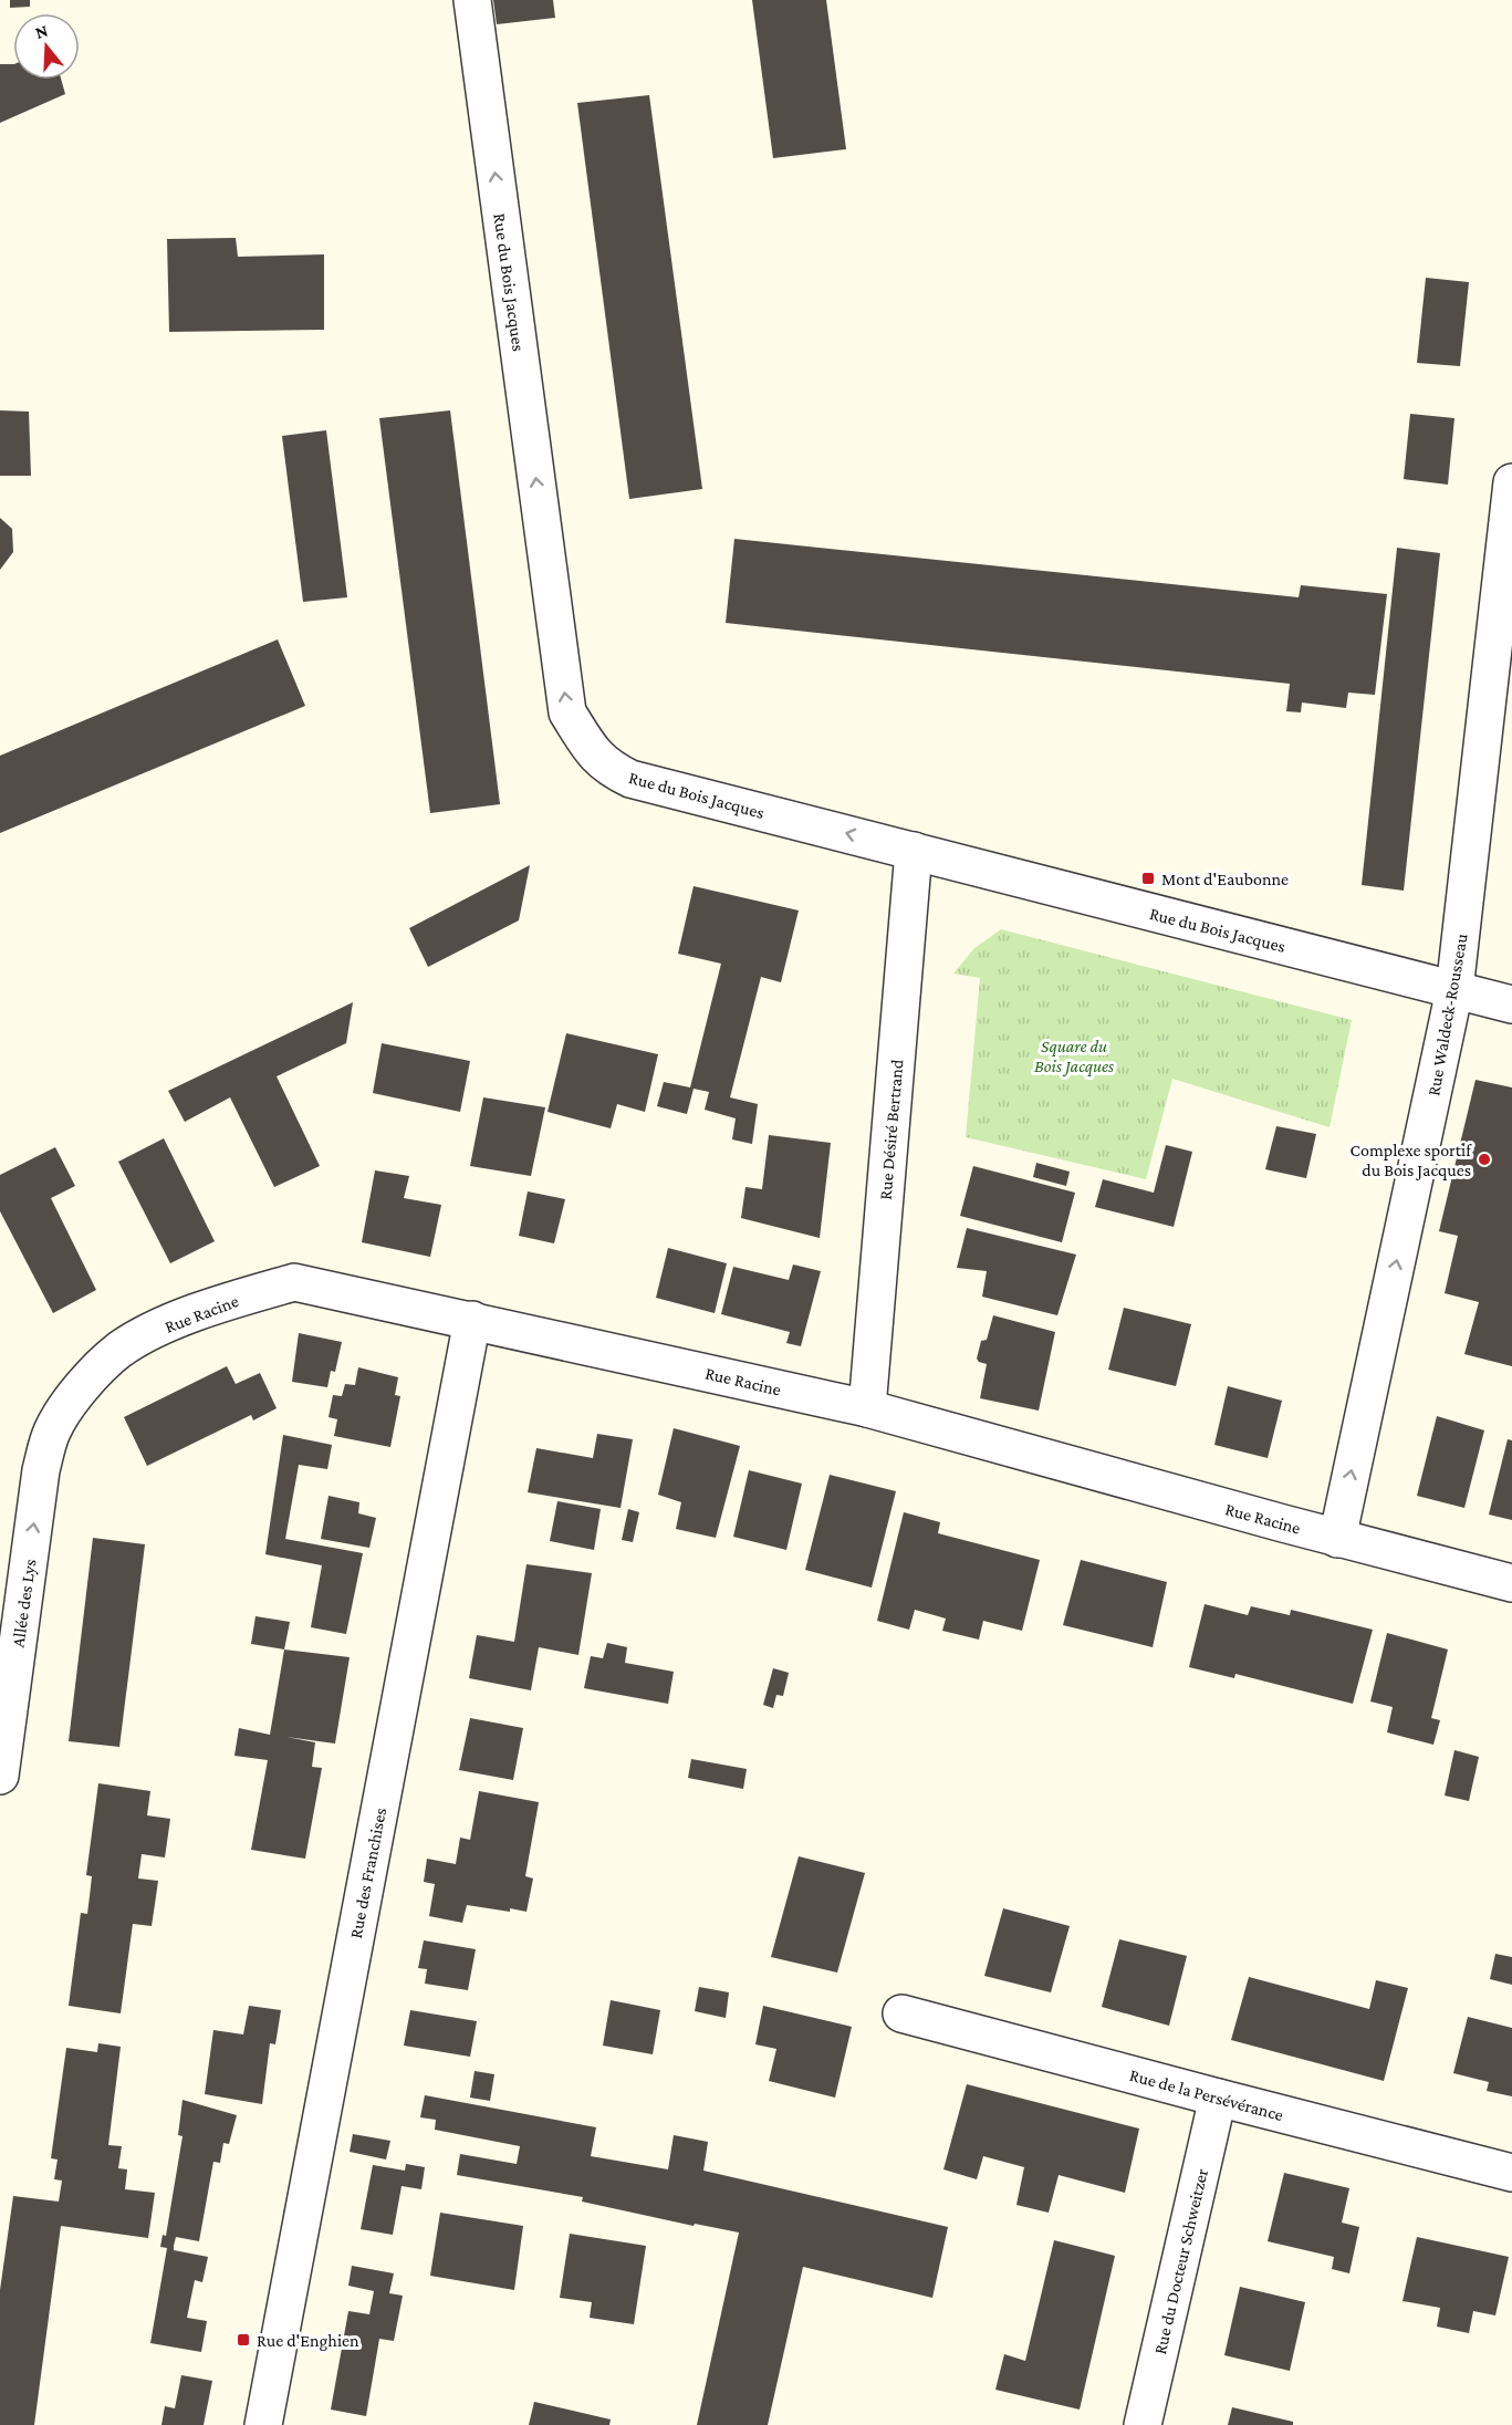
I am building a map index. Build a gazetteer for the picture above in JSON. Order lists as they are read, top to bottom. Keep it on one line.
{"streets":{"street":["Rue du Bois Jacques","Rue Waldeck-Rousseau","Rue Désiré Bertrand","Rue Racine","Allée des Lys","Rue des Franchises","Rue de la Persévérance","Rue du Docteur Schweitzer"]},"crossings":[["Rue du Bois Jacques","Rue Waldeck-Rousseau"],["Rue du Bois Jacques","Rue Désiré Bertrand"],["Rue Waldeck-Rousseau","Rue Racine"],["Rue Désiré Bertrand","Rue Racine"],["Rue Racine","Allée des Lys"],["Rue Racine","Rue des Franchises"],["Rue de la Persévérance","Rue du Docteur Schweitzer"]],"one_way":["Rue du Bois Jacques","Rue Waldeck-Rousseau","Allée des Lys"],"parks":["Square du Bois Jacques"],"places":{"transit":["Mont d'Eaubonne","Rue d'Enghien"],"other":["Complexe sportif du Bois Jacques"]},"north":"top"}
